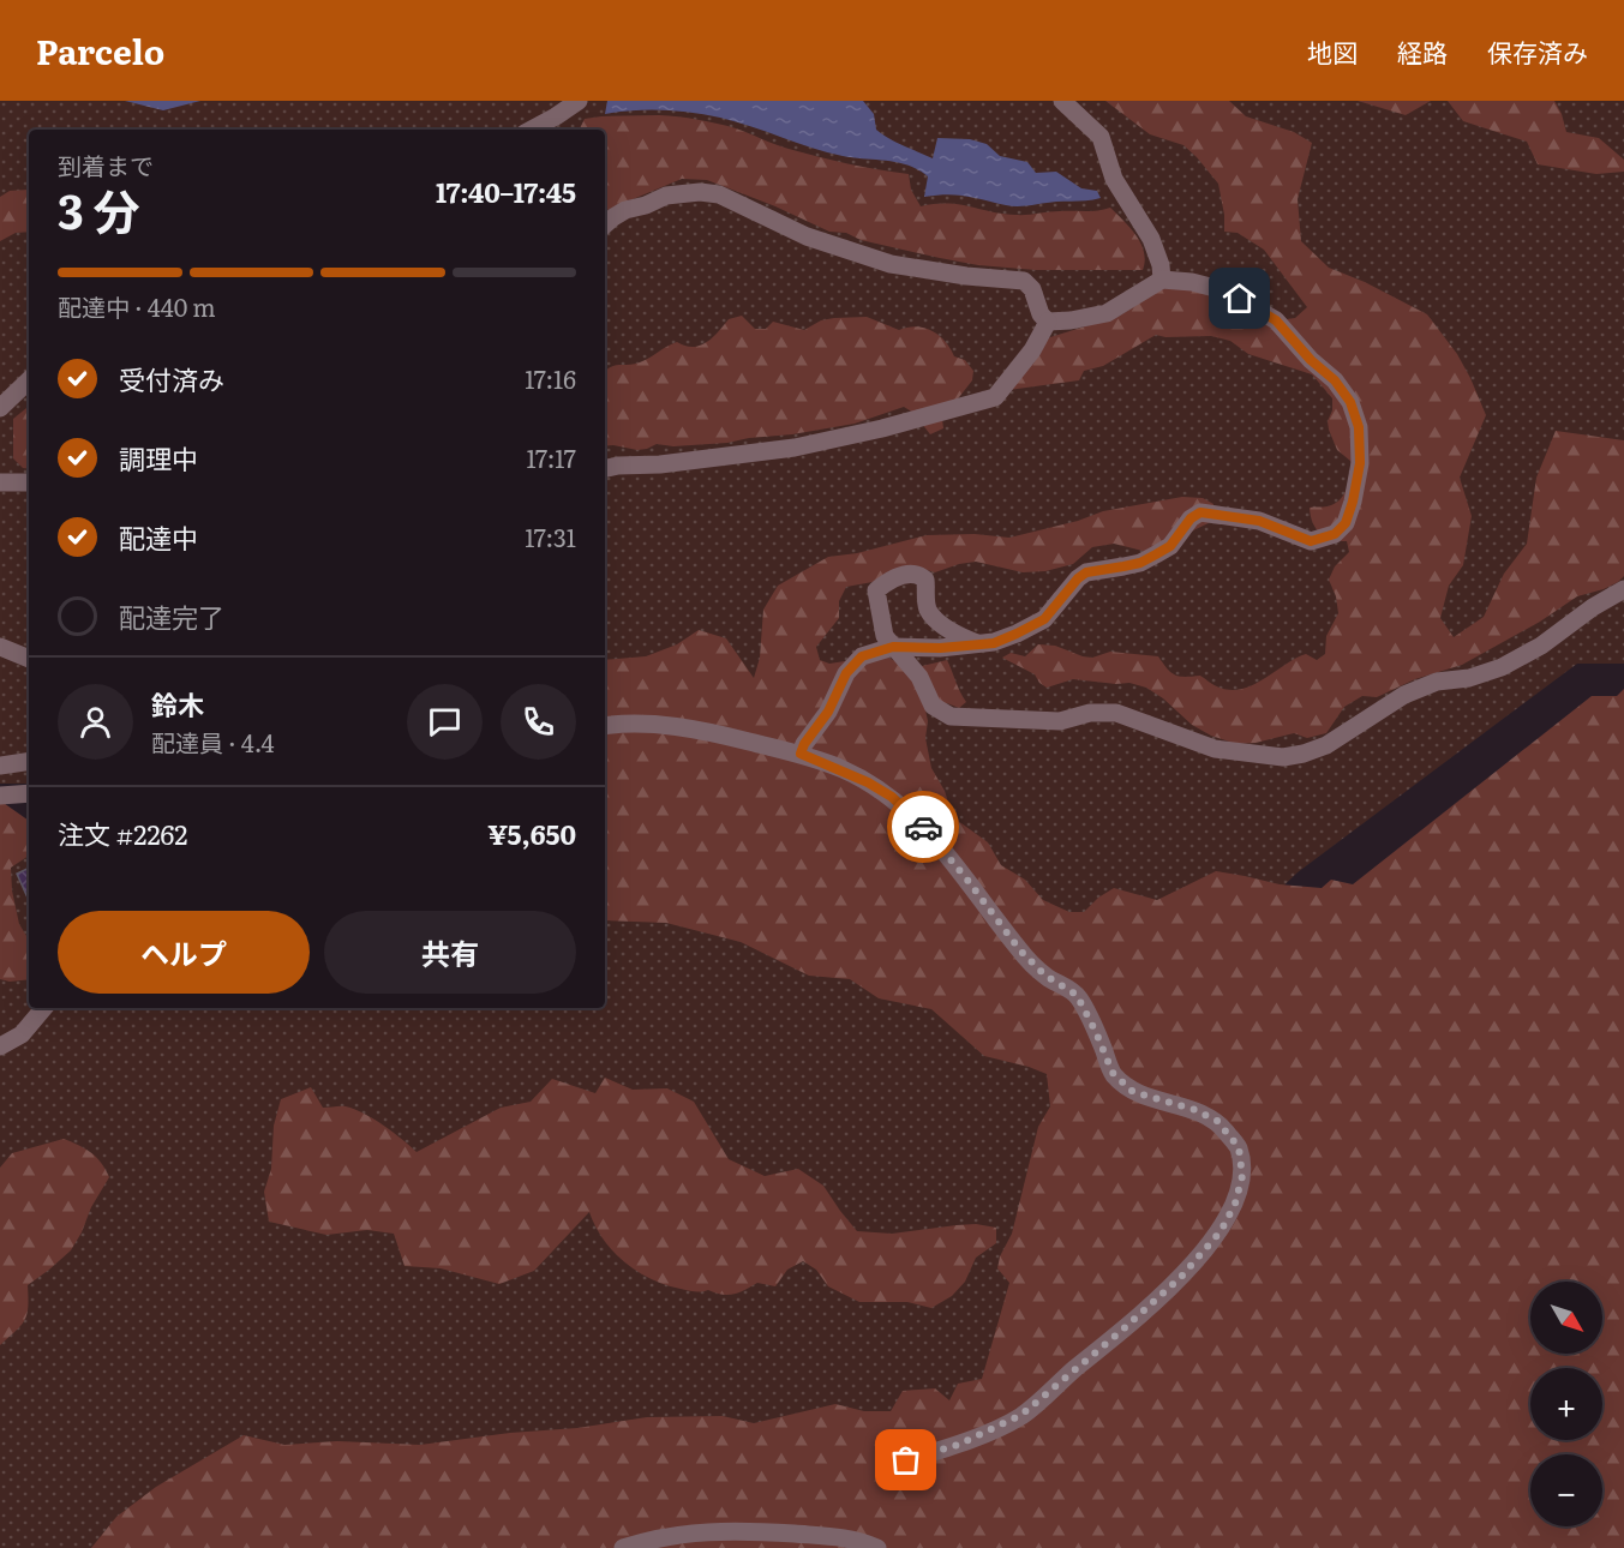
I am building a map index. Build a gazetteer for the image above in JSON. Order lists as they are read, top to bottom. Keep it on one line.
{"north":"bottom right","page":{"header":"Parcelo","nav":["地図","経路","保存済み"],"heading":["3 分","到着まで","17:40–17:45"],"panel":["鈴木","配達員 · 4.4","注文 #2262","¥5,650"],"bar":"配達中 · 440 m","list":[["受付済み","17:16"],["調理中","17:17"],["配達中","17:31"],"配達完了"],"buttons":["ヘルプ","共有"],"map_buttons":["+","−"]}}
